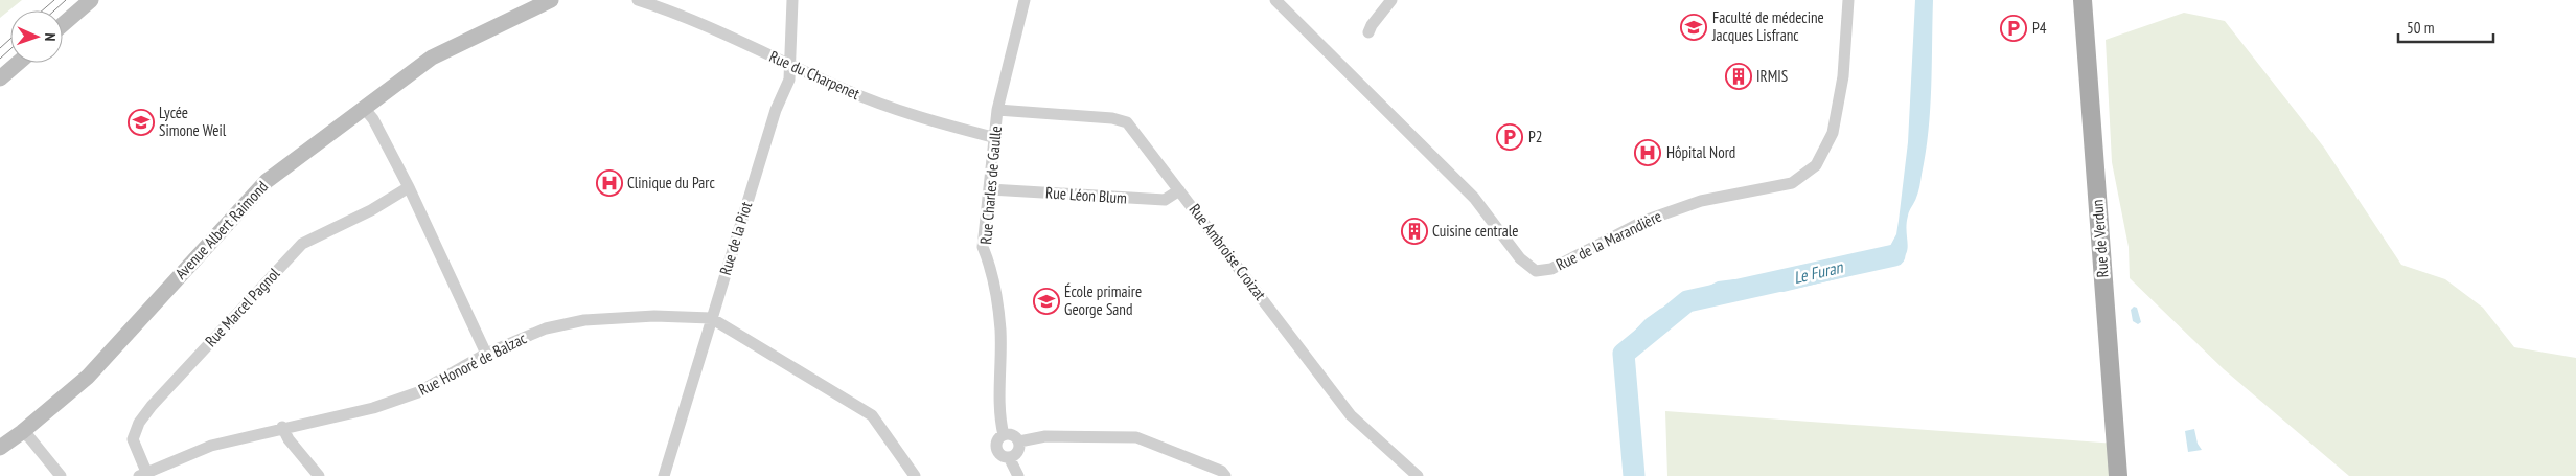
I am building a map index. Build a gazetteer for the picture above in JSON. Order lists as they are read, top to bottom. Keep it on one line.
{"streets":{"main road":["Rue de Verdun"],"street":["Rue du Charpenet","Rue Charles de Gaulle","Rue Léon Blum","Avenue Albert Raimond","Rue de la Piot","Rue de la Marandière","Rue Ambroise Croizat","Rue Marcel Pagnol","Rue Honoré de Balzac"]},"crossings":[["Rue du Charpenet","Rue Charles de Gaulle"],["Rue du Charpenet","Rue de la Piot"],["Rue Charles de Gaulle","Rue Léon Blum"],["Rue Charles de Gaulle","Rue Ambroise Croizat"],["Rue Léon Blum","Rue Ambroise Croizat"],["Rue de la Piot","Rue Honoré de Balzac"],["Rue Marcel Pagnol","Rue Honoré de Balzac"]],"water":["Le Furan"],"places":{"school or university":["Faculté de médecine Jacques Lisfranc","Lycée Simone Weil","École primaire George Sand"],"parking":["P4","P2"],"building":["IRMIS","Cuisine centrale"],"hospital":["Hôpital Nord","Clinique du Parc"]},"scale_bar":"50 m","north":"right"}
